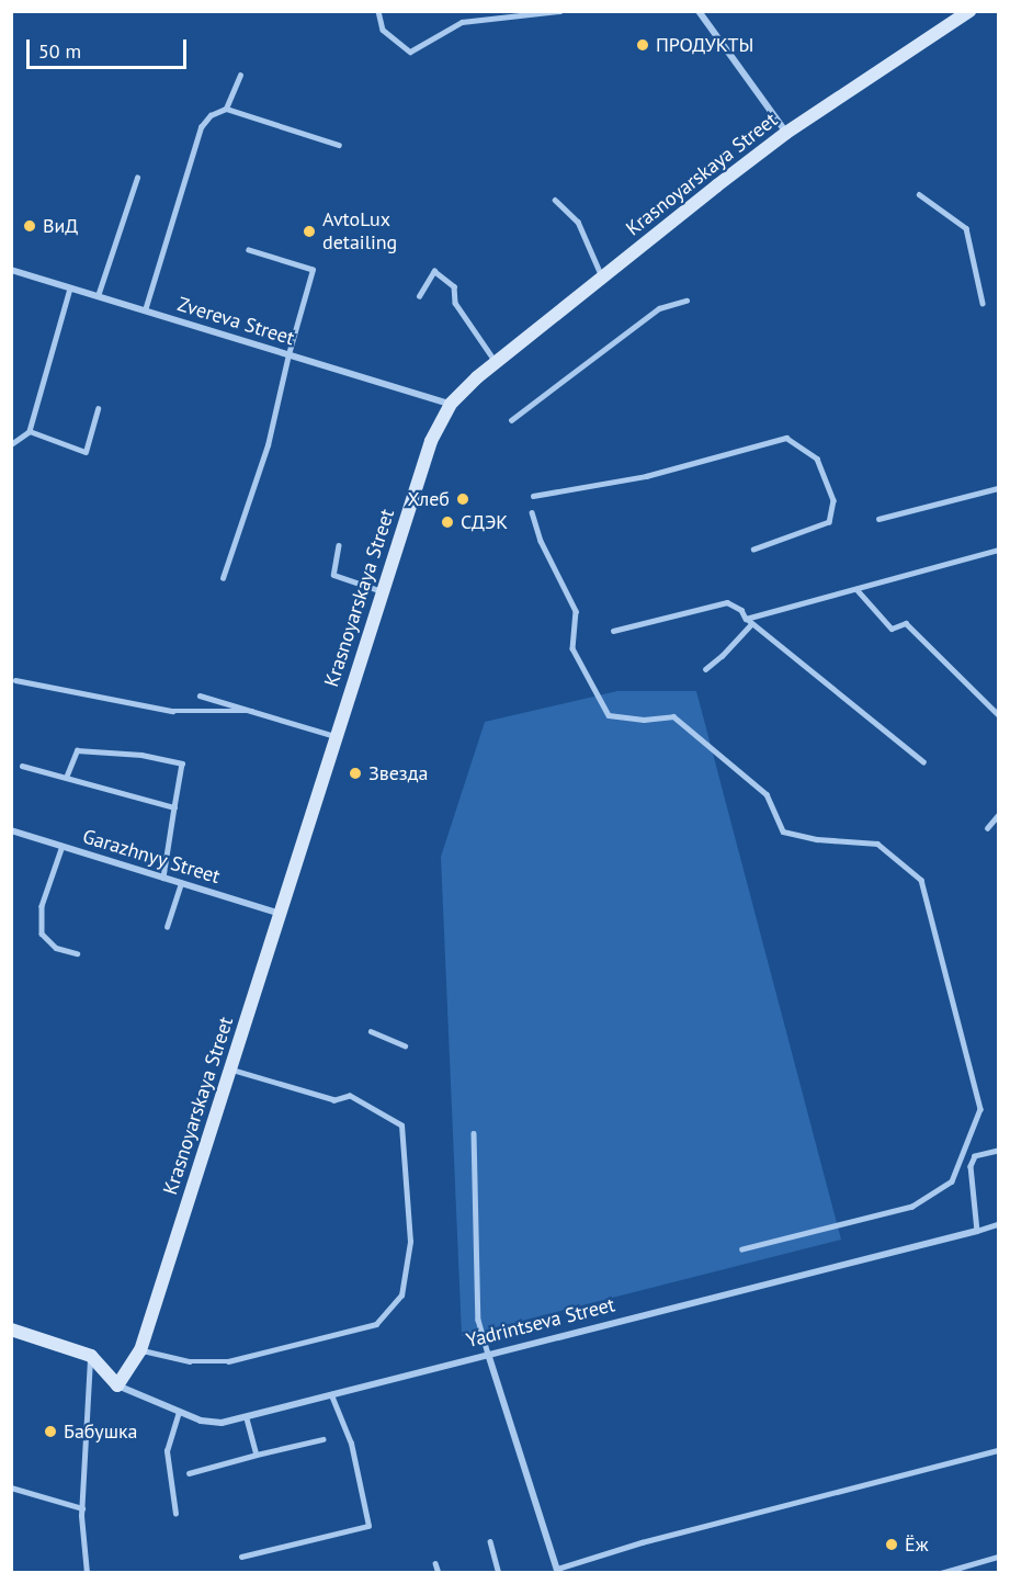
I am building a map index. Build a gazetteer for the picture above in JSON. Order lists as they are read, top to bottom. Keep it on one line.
{"streets":{"street":["Krasnoyarskaya Street","Zvereva Street","Garazhnyy Street","Yadrintseva Street"]},"crossings":[["Krasnoyarskaya Street","Zvereva Street"],["Krasnoyarskaya Street","Garazhnyy Street"],["Krasnoyarskaya Street","Yadrintseva Street"]],"places":["ПРОДУКТЫ","ВиД","AvtoLux detailing","Хлеб","СДЭК","Звезда","Бабушка","Ёж"],"scale_bar":"50 m"}
